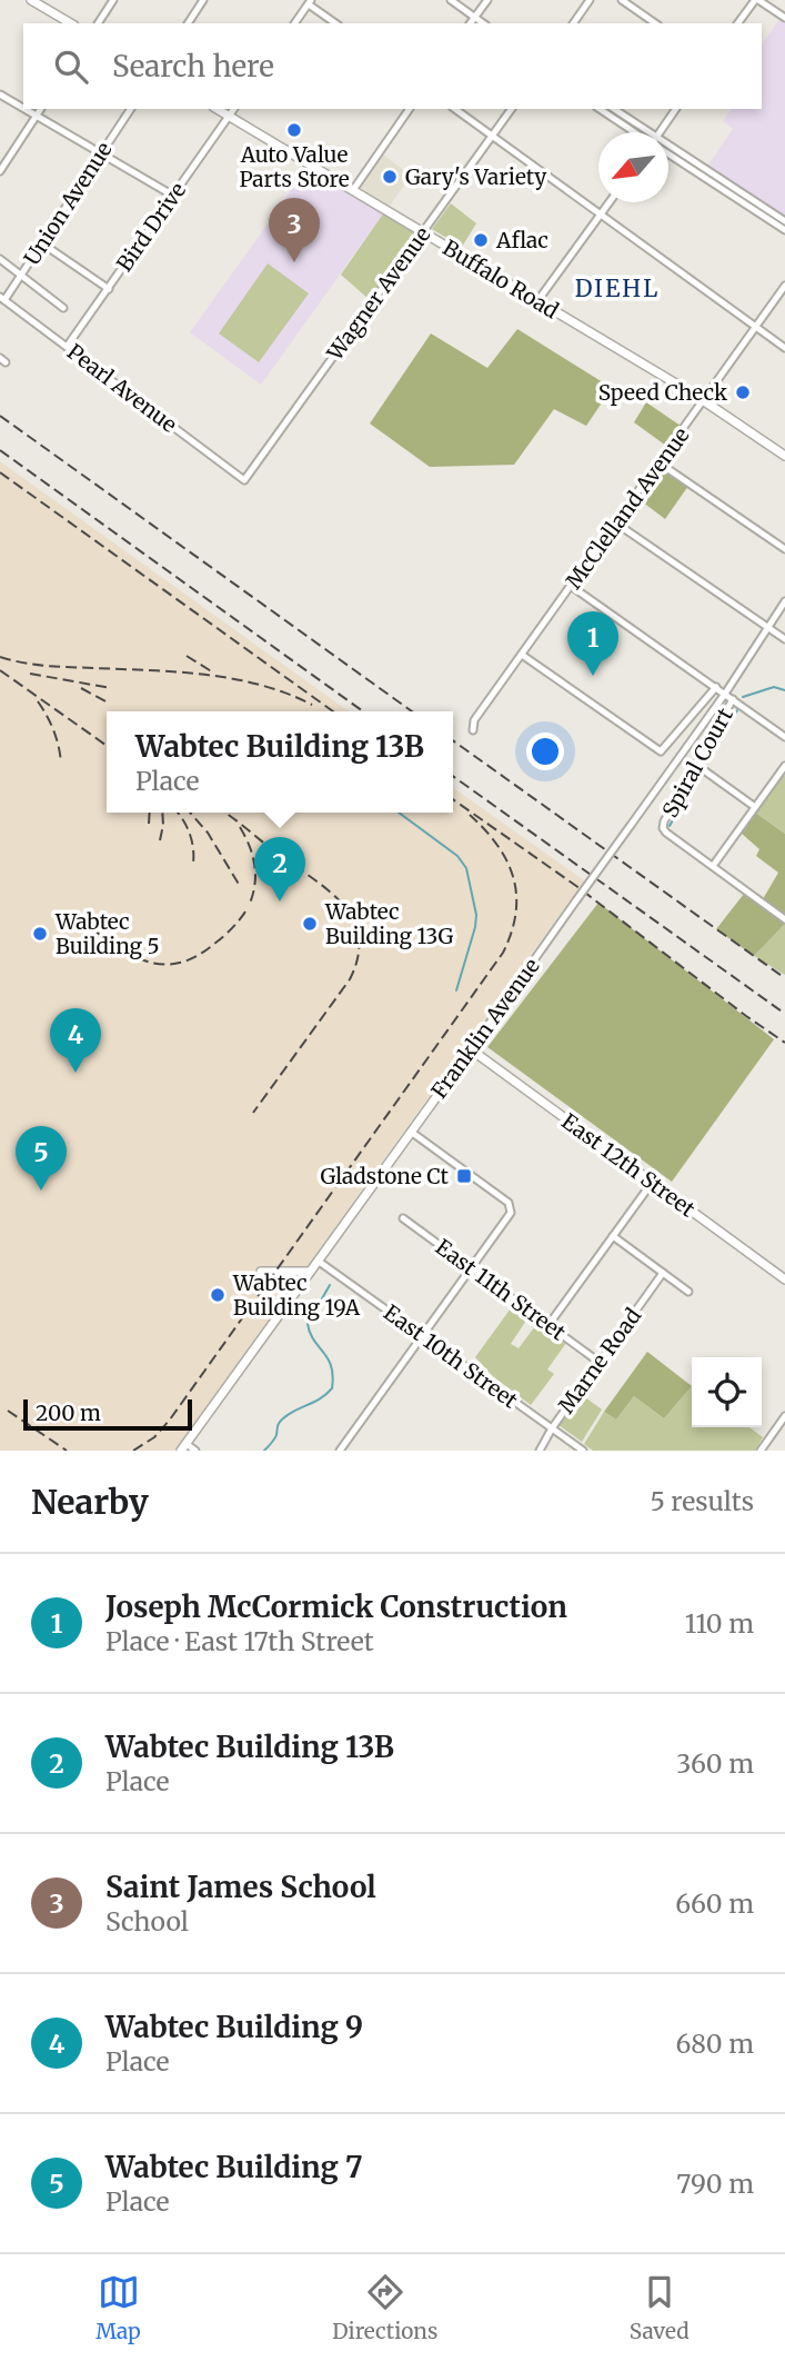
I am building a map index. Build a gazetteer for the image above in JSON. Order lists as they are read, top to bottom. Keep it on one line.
{"streets":{"main road":["Buffalo Road","Franklin Avenue","East 12th Street"],"street":["Union Avenue","Bird Drive","Wagner Avenue","Pearl Avenue","McClelland Avenue","Spiral Court","East 11th Street","East 10th Street","Marne Road"]},"crossings":[["Union Avenue","Pearl Avenue"],["Bird Drive","Buffalo Road"],["Bird Drive","Pearl Avenue"],["Buffalo Road","Wagner Avenue"],["Buffalo Road","McClelland Avenue"],["Wagner Avenue","Pearl Avenue"],["Franklin Avenue","East 12th Street"],["Franklin Avenue","East 10th Street"],["East 11th Street","Marne Road"],["East 10th Street","Marne Road"]],"districts":["DIEHL"],"places":{"other":["Auto Value Parts Store","Gary's Variety","Aflac","Speed Check","Wabtec Building 13G","Wabtec Building 5","Wabtec Building 19A"],"transit":["Gladstone Ct"]},"scale_bar":"200 m","north":"bottom left","page":{"search":"Search here","pins":["3","1","2","4","5"],"popup":["Wabtec Building 13B","Place"],"scale":"200 m","heading":["Nearby","5 results"],"list":[{"mark":"1","name":"Joseph McCormick Construction","note":"Place · East 17th Street","value":"110 m"},{"mark":"2","name":"Wabtec Building 13B","note":"Place","value":"360 m"},{"mark":"3","name":"Saint James School","note":"School","value":"660 m"},{"mark":"4","name":"Wabtec Building 9","note":"Place","value":"680 m"},{"mark":"5","name":"Wabtec Building 7","note":"Place","value":"790 m"}],"nav":["Map","Directions","Saved"]}}
